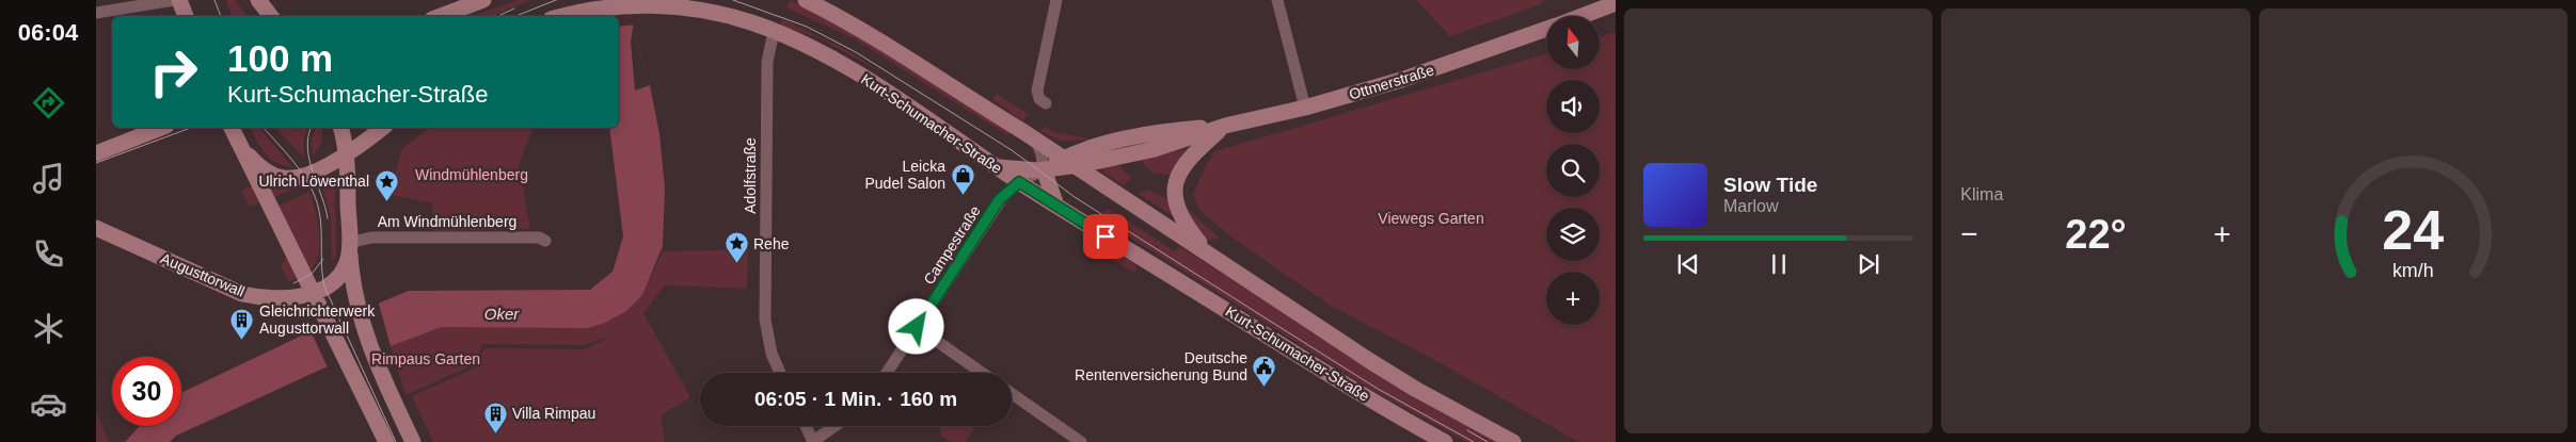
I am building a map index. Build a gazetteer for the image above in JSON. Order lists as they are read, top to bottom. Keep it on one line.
{"streets":{"main road":["Ottmerstraße","Kurt-Schumacher-Straße","Augusttorwall"],"street":["Adolfstraße","Am Windmühlenberg","Campestraße"]},"crossings":[["Ottmerstraße","Campestraße"],["Kurt-Schumacher-Straße","Adolfstraße"],["Kurt-Schumacher-Straße","Campestraße"]],"water":["Oker"],"parks":["Windmühlenberg","Viewegs Garten","Rimpaus Garten"],"places":{"shop":["Leicka Pudel Salon"],"place":["Ulrich Löwenthal","Rehe"],"building":["Gleichrichterwerk Augusttorwall","Villa Rimpau"],"public building":["Deutsche Rentenversicherung Bund"]},"north":"top","page":{"tabs":"06:04","tile":"Klima","map_buttons":"+","turn":["100 m","Kurt-Schumacher-Straße"],"song":["Slow Tide","Marlow"],"heat":["−","22°","+"],"limit":"30","trip":"06:05 · 1 Min. · 160 m","gauge":["24","km/h"]}}
